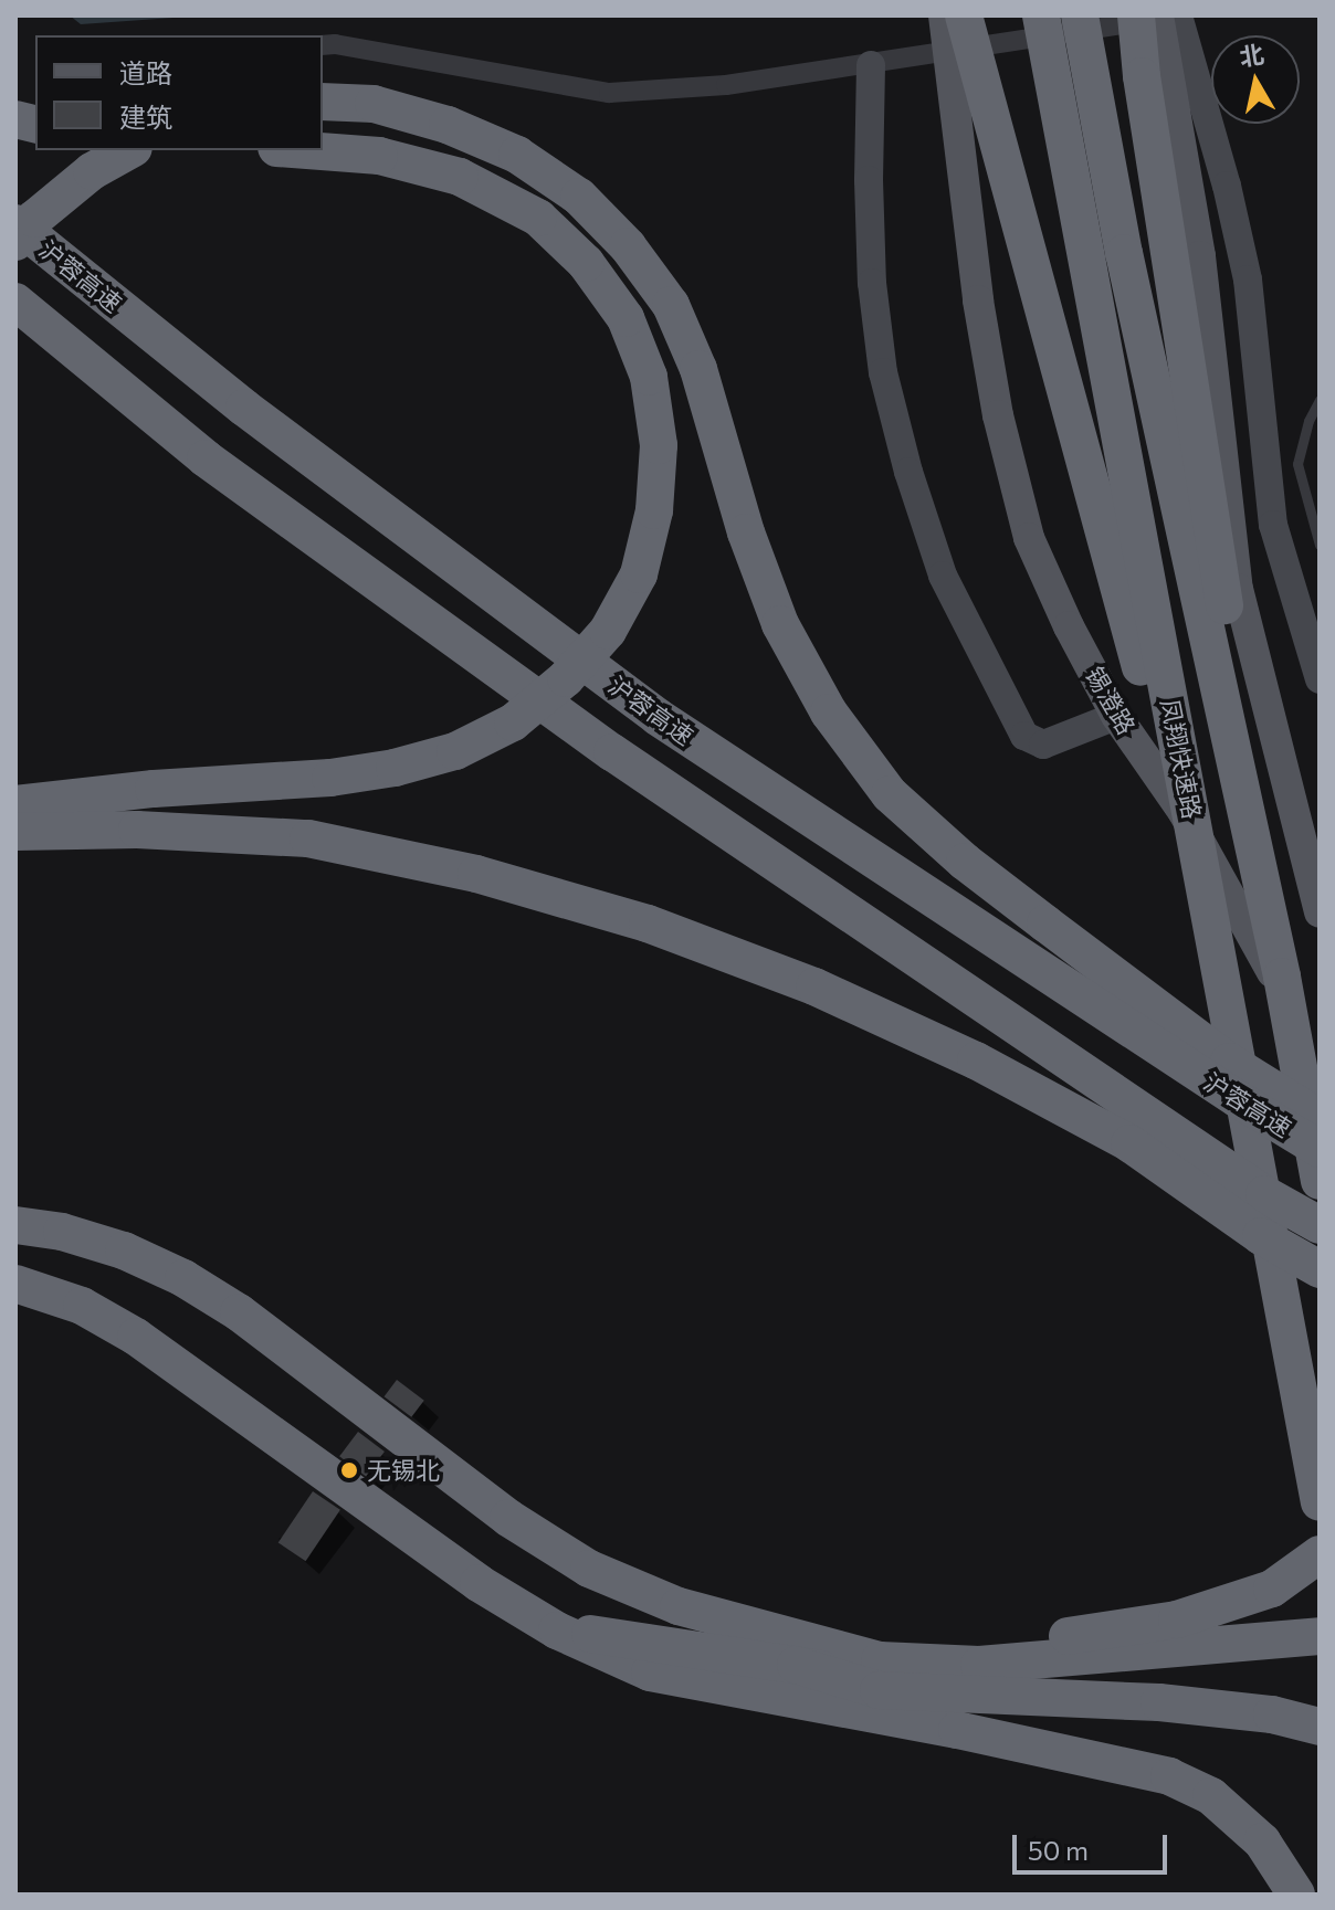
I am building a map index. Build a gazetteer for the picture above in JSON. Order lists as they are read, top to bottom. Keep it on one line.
{"streets":{"highway":["沪蓉高速","凤翔快速路"],"main road":["锡澄路"]},"places":["无锡北"],"legend":["道路","建筑"],"scale_bar":"50 m","north":"top"}
